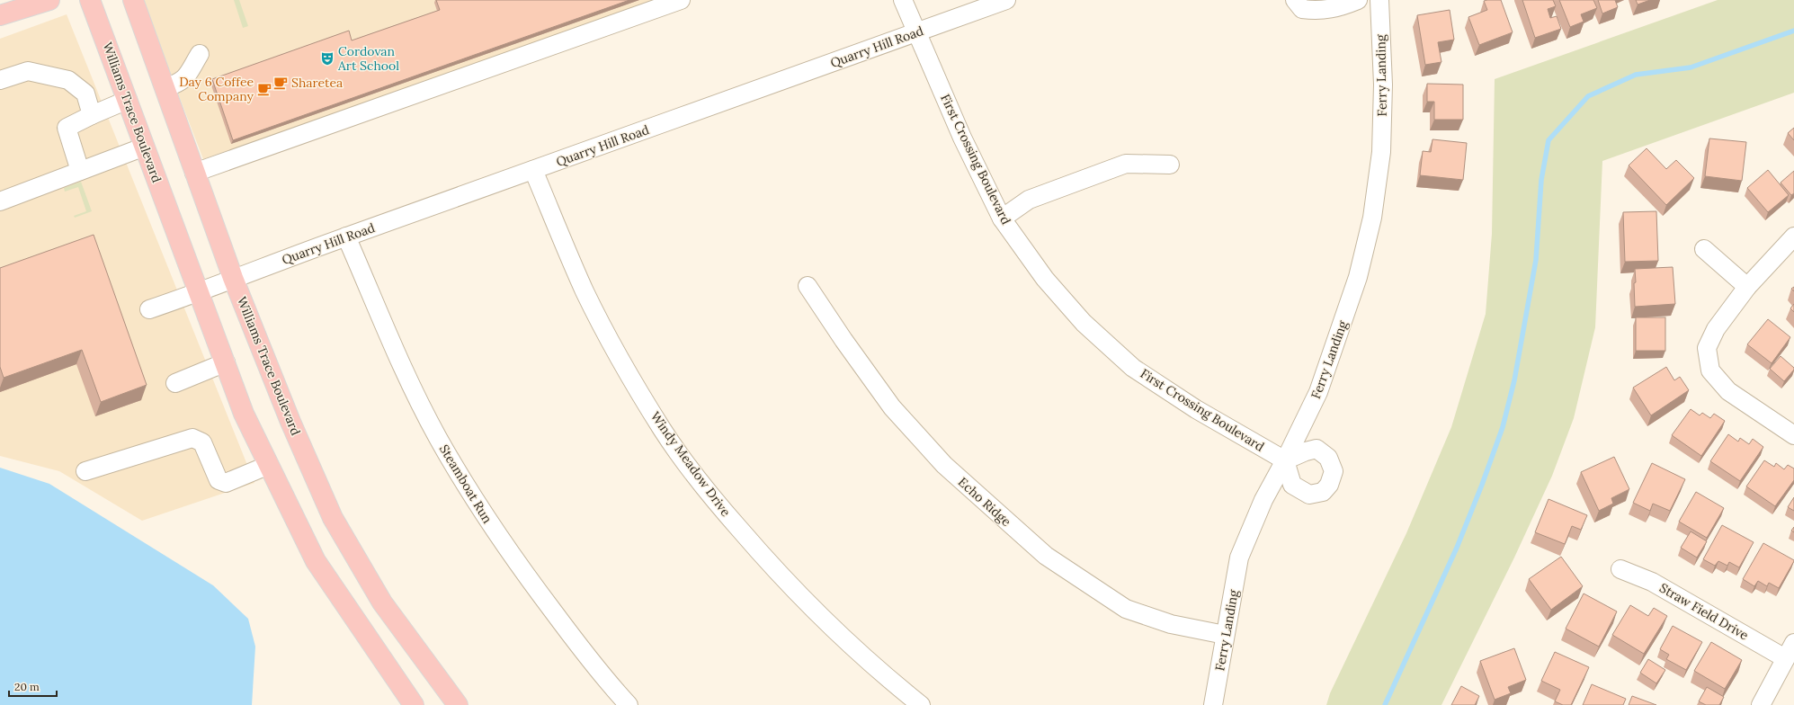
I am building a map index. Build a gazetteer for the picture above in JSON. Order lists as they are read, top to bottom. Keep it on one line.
{"streets":{"main road":["Williams Trace Boulevard"],"street":["Quarry Hill Road","Ferry Landing","First Crossing Boulevard","Windy Meadow Drive","Steamboat Run","Echo Ridge","Straw Field Drive"]},"crossings":[["Quarry Hill Road","Williams Trace Boulevard"],["Quarry Hill Road","First Crossing Boulevard"],["Quarry Hill Road","Windy Meadow Drive"],["Quarry Hill Road","Steamboat Run"],["Ferry Landing","First Crossing Boulevard"],["Ferry Landing","Echo Ridge"]],"places":{"theatre":["Cordovan Art School"],"cafe":["Sharetea","Day 6 Coffee Company"]},"scale_bar":"20 m"}
